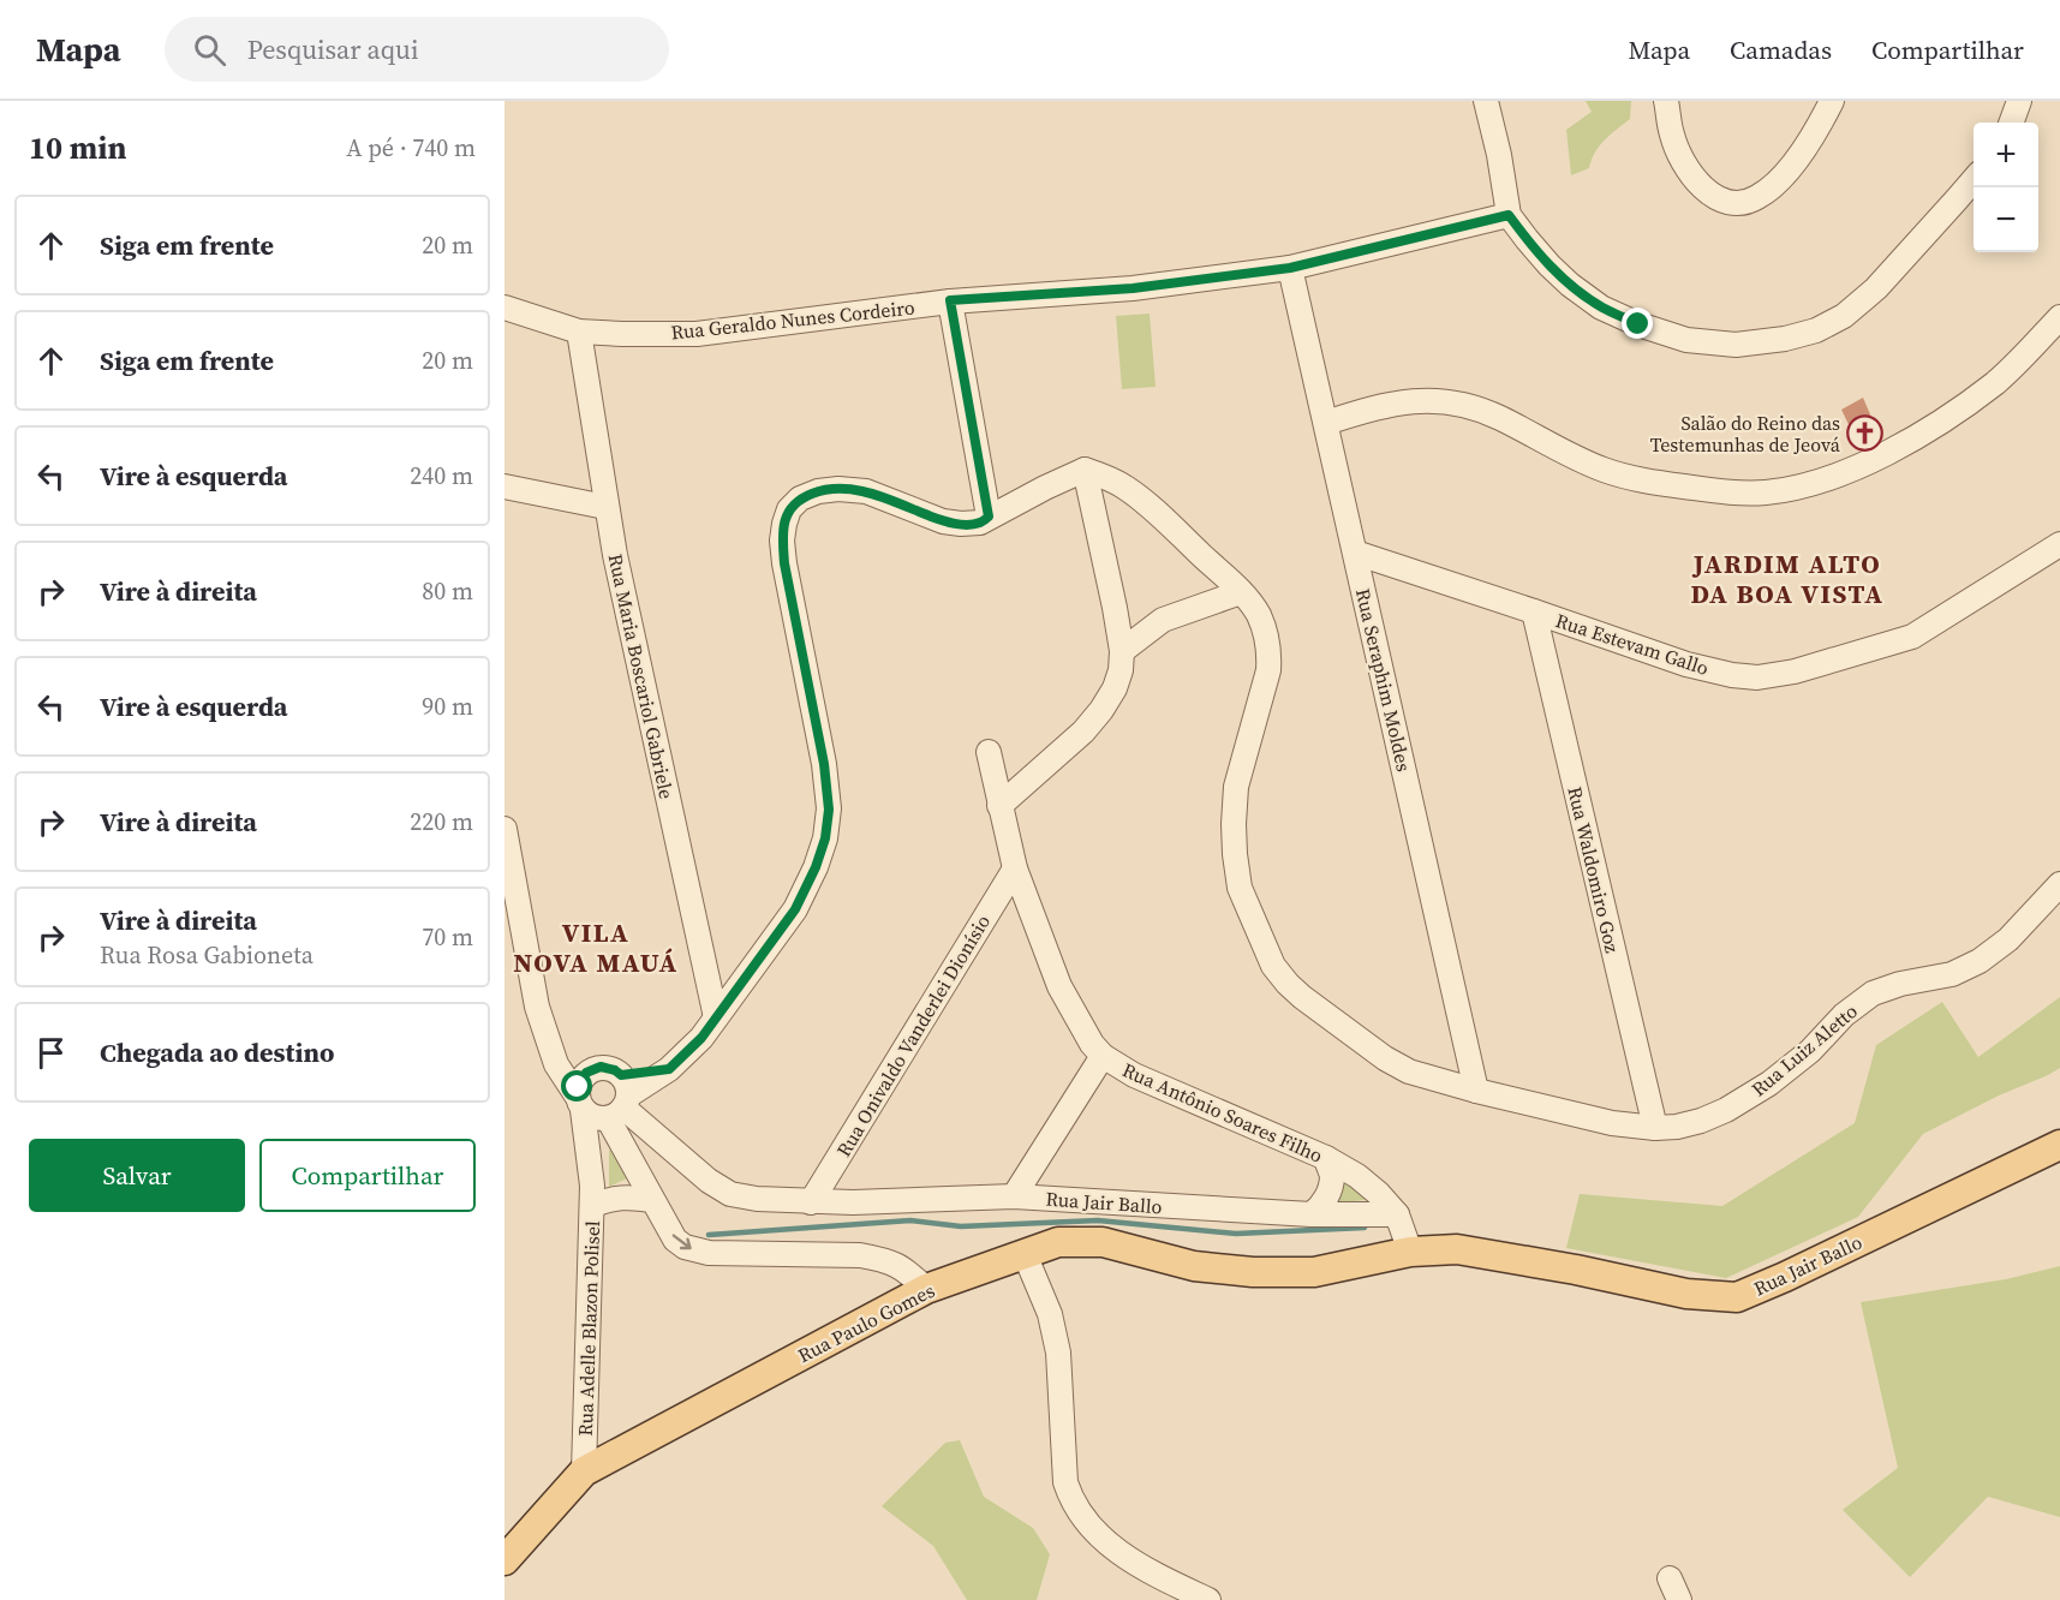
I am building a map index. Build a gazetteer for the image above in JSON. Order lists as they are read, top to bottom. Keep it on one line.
{"streets":{"main road":["Rua Jair Ballo","Rua Paulo Gomes"],"street":["Rua Geraldo Nunes Cordeiro","Rua Estevam Gallo","Rua Maria Boscariol Gabriele","Rua Seraphim Moldes","Rua Waldomiro Goz","Rua Onivaldo Vanderlei Dionísio","Rua Luiz Aletto","Rua Antônio Soares Filho","Rua Adelle Blazon Polisel"]},"crossings":[["Rua Geraldo Nunes Cordeiro","Rua Maria Boscariol Gabriele"],["Rua Geraldo Nunes Cordeiro","Rua Seraphim Moldes"],["Rua Estevam Gallo","Rua Seraphim Moldes"],["Rua Estevam Gallo","Rua Waldomiro Goz"],["Rua Seraphim Moldes","Rua Luiz Aletto"],["Rua Waldomiro Goz","Rua Luiz Aletto"],["Rua Onivaldo Vanderlei Dionísio","Rua Antônio Soares Filho"],["Rua Onivaldo Vanderlei Dionísio","Rua Jair Ballo"],["Rua Antônio Soares Filho","Rua Jair Ballo"],["Rua Antônio Soares Filho","Rua Paulo Gomes"],["Rua Jair Ballo","Rua Paulo Gomes"],["Rua Jair Ballo","Rua Adelle Blazon Polisel"],["Rua Paulo Gomes","Rua Adelle Blazon Polisel"]],"districts":["JARDIM ALTO DA BOA VISTA","VILA NOVA MAUÁ"],"places":{"church":["Salão do Reino das Testemunhas de Jeová"]},"page":{"header":"Mapa","search":"Pesquisar aqui","nav":["Mapa","Camadas","Compartilhar"],"heading":["10 min","A pé · 740 m"],"map_buttons":["+","−"],"list":[["Siga em frente","20 m"],["Siga em frente","20 m"],["Vire à esquerda","240 m"],["Vire à direita","80 m"],["Vire à esquerda","90 m"],["Vire à direita","220 m"],["Vire à direita","Rua Rosa Gabioneta","70 m"],"Chegada ao destino"],"buttons":["Salvar","Compartilhar"]}}
